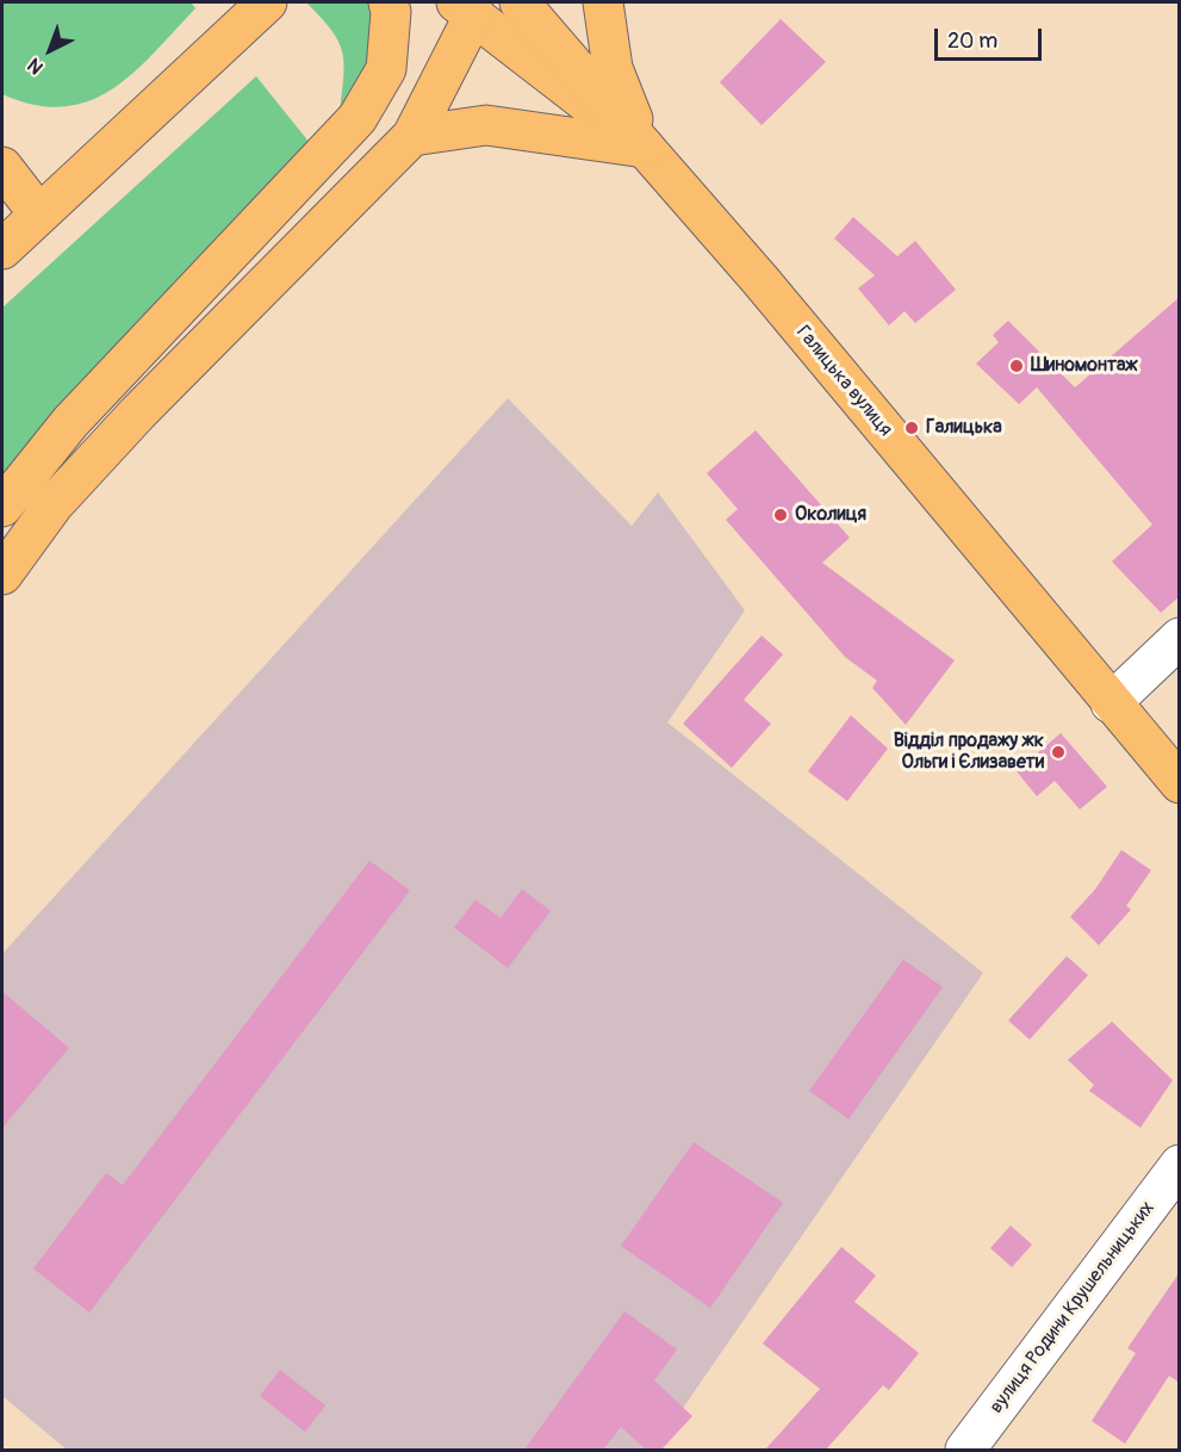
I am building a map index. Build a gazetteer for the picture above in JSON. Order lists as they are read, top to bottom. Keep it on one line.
{"streets":{"main road":["Галицька вулиця"],"street":["вулиця Родини Крушельницьких"]},"places":["Шиномонтаж","Галицька","Околиця","Відділ продажу жк Ольги і Єлизавети"],"scale_bar":"20 m","north":"bottom left"}
